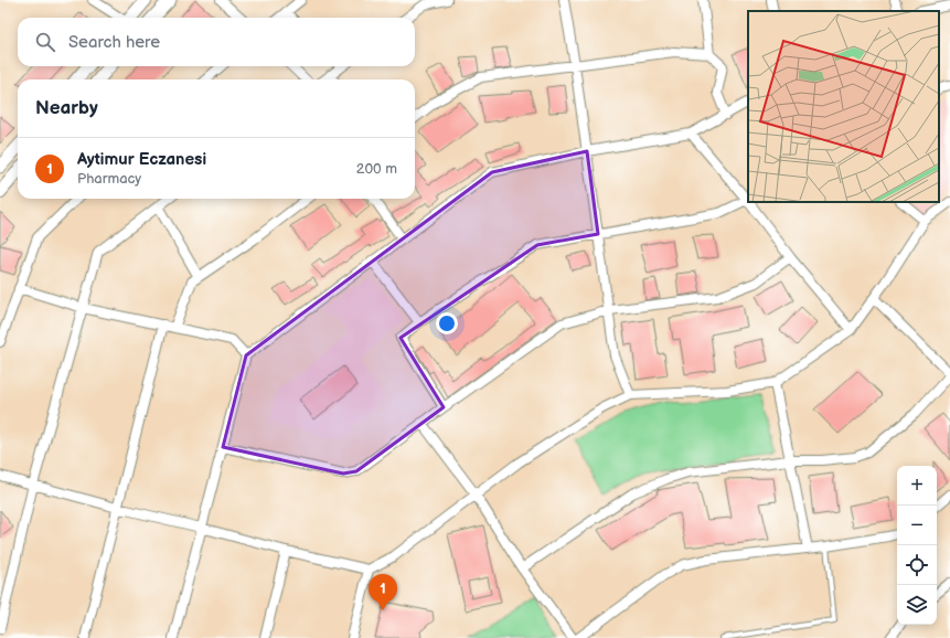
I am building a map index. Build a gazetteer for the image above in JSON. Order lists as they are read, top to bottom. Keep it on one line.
{"page":{"search":"Search here","heading":"Nearby","list":[{"mark":"1","name":"Aytimur Eczanesi","note":"Pharmacy","value":"200 m"}],"map_buttons":["+","−"],"pins":"1"}}
